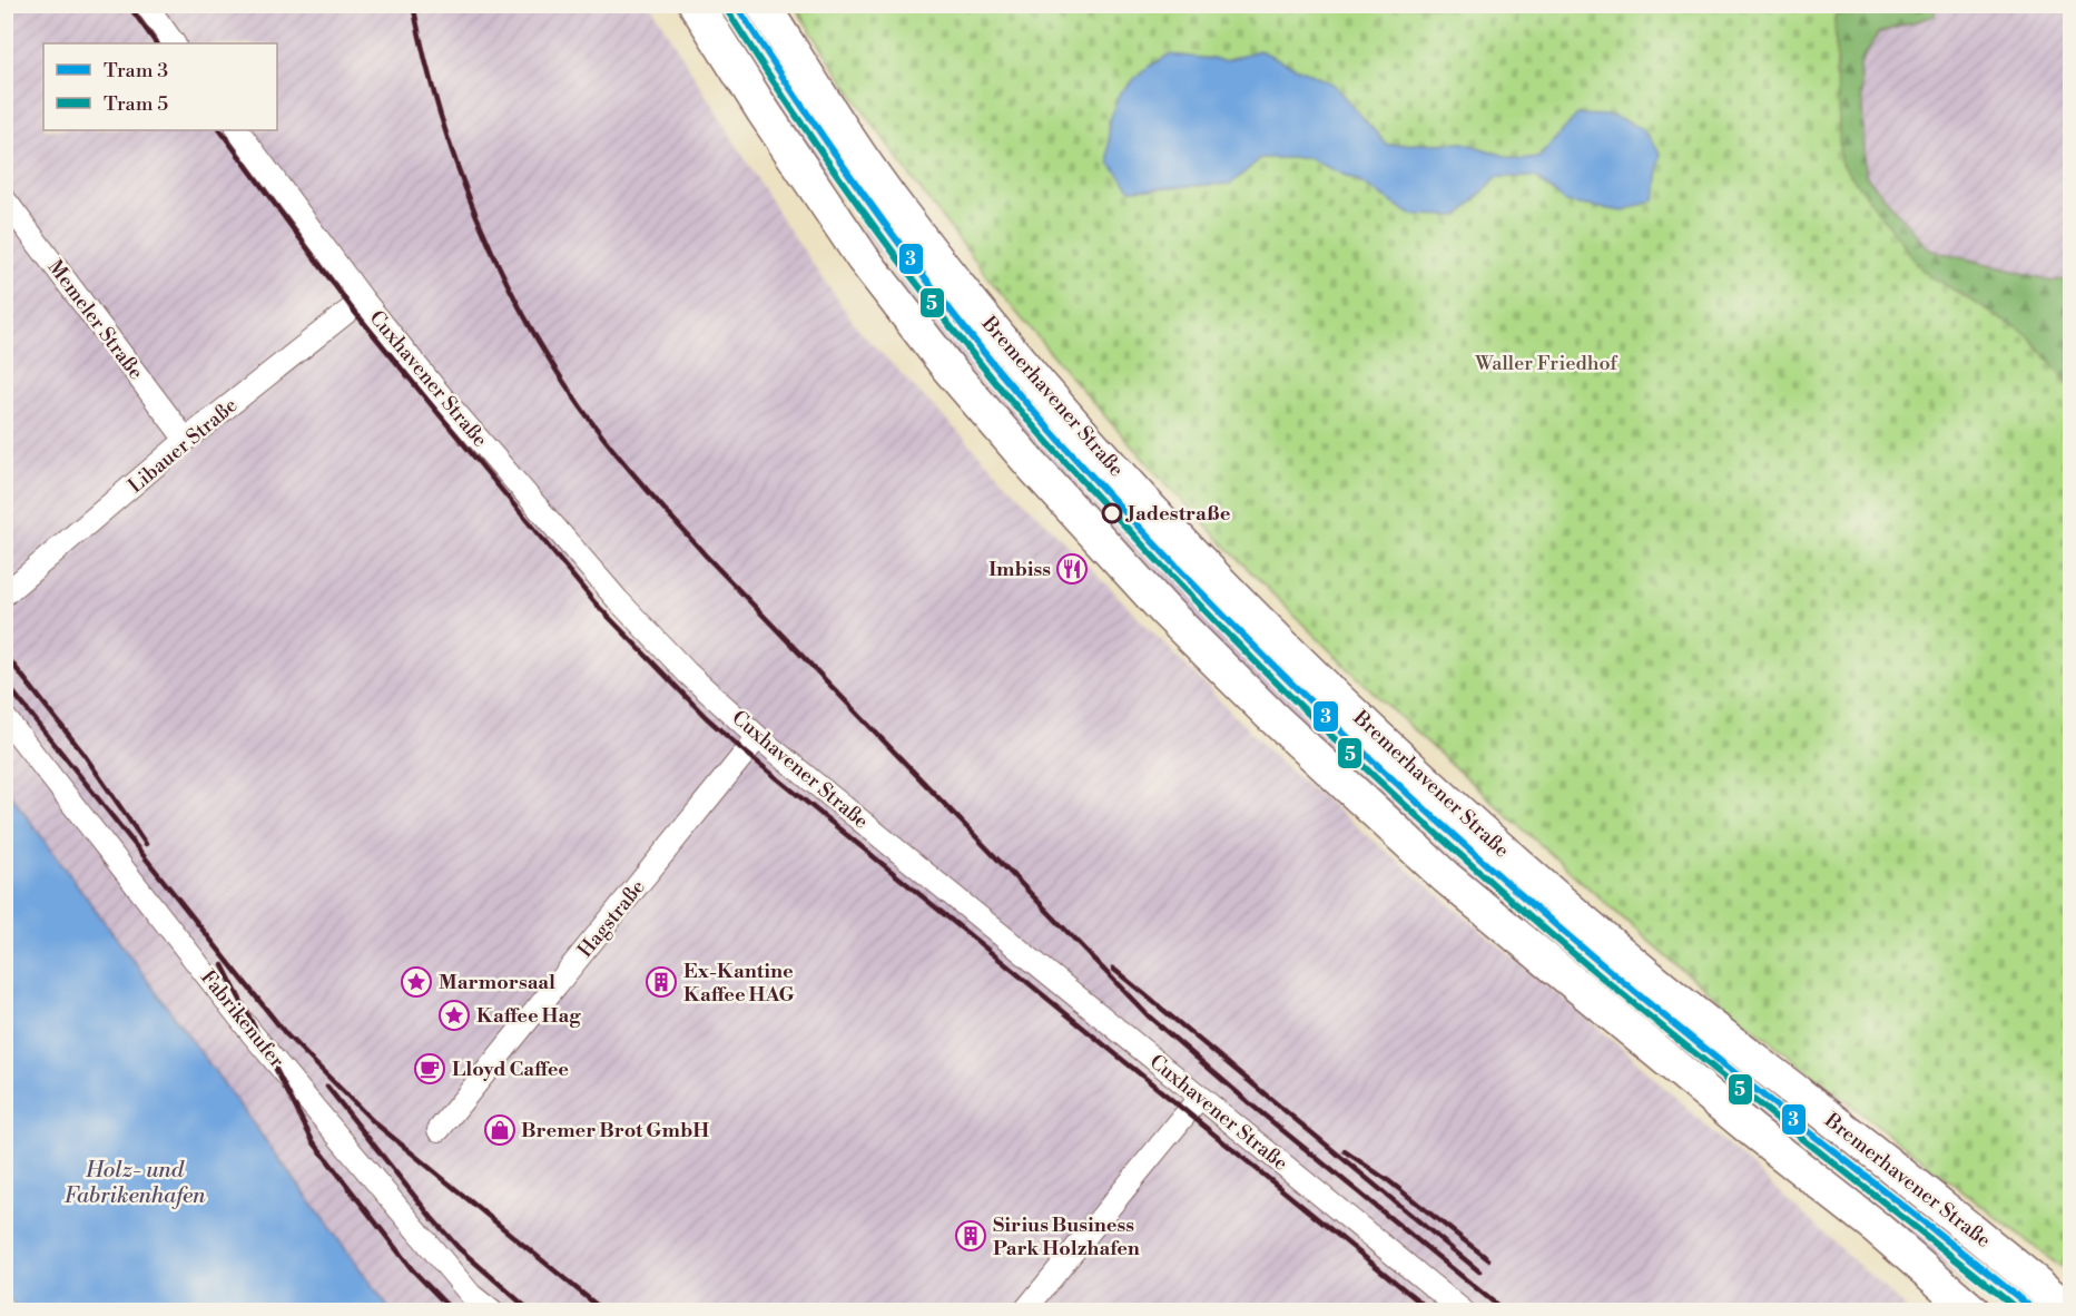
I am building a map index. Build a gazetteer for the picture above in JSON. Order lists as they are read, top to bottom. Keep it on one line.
{"streets":{"main road":["Bremerhavener Straße"],"street":["Memeler Straße","Cuxhavener Straße","Libauer Straße","Hagstraße","Fabrikenufer"]},"crossings":[["Memeler Straße","Libauer Straße"],["Cuxhavener Straße","Libauer Straße"],["Cuxhavener Straße","Hagstraße"]],"water":["Holz- und Fabrikenhafen"],"parks":["Waller Friedhof"],"places":{"other":["Jadestraße"],"restaurant":["Imbiss"],"place":["Marmorsaal","Kaffee Hag"],"building":["Ex-Kantine Kaffee HAG","Sirius Business Park Holzhafen"],"cafe":["Lloyd Caffee"],"shop":["Bremer Brot GmbH"]},"lines":["tram line 3","tram line 5"],"legend":["Tram 3","Tram 5"]}
